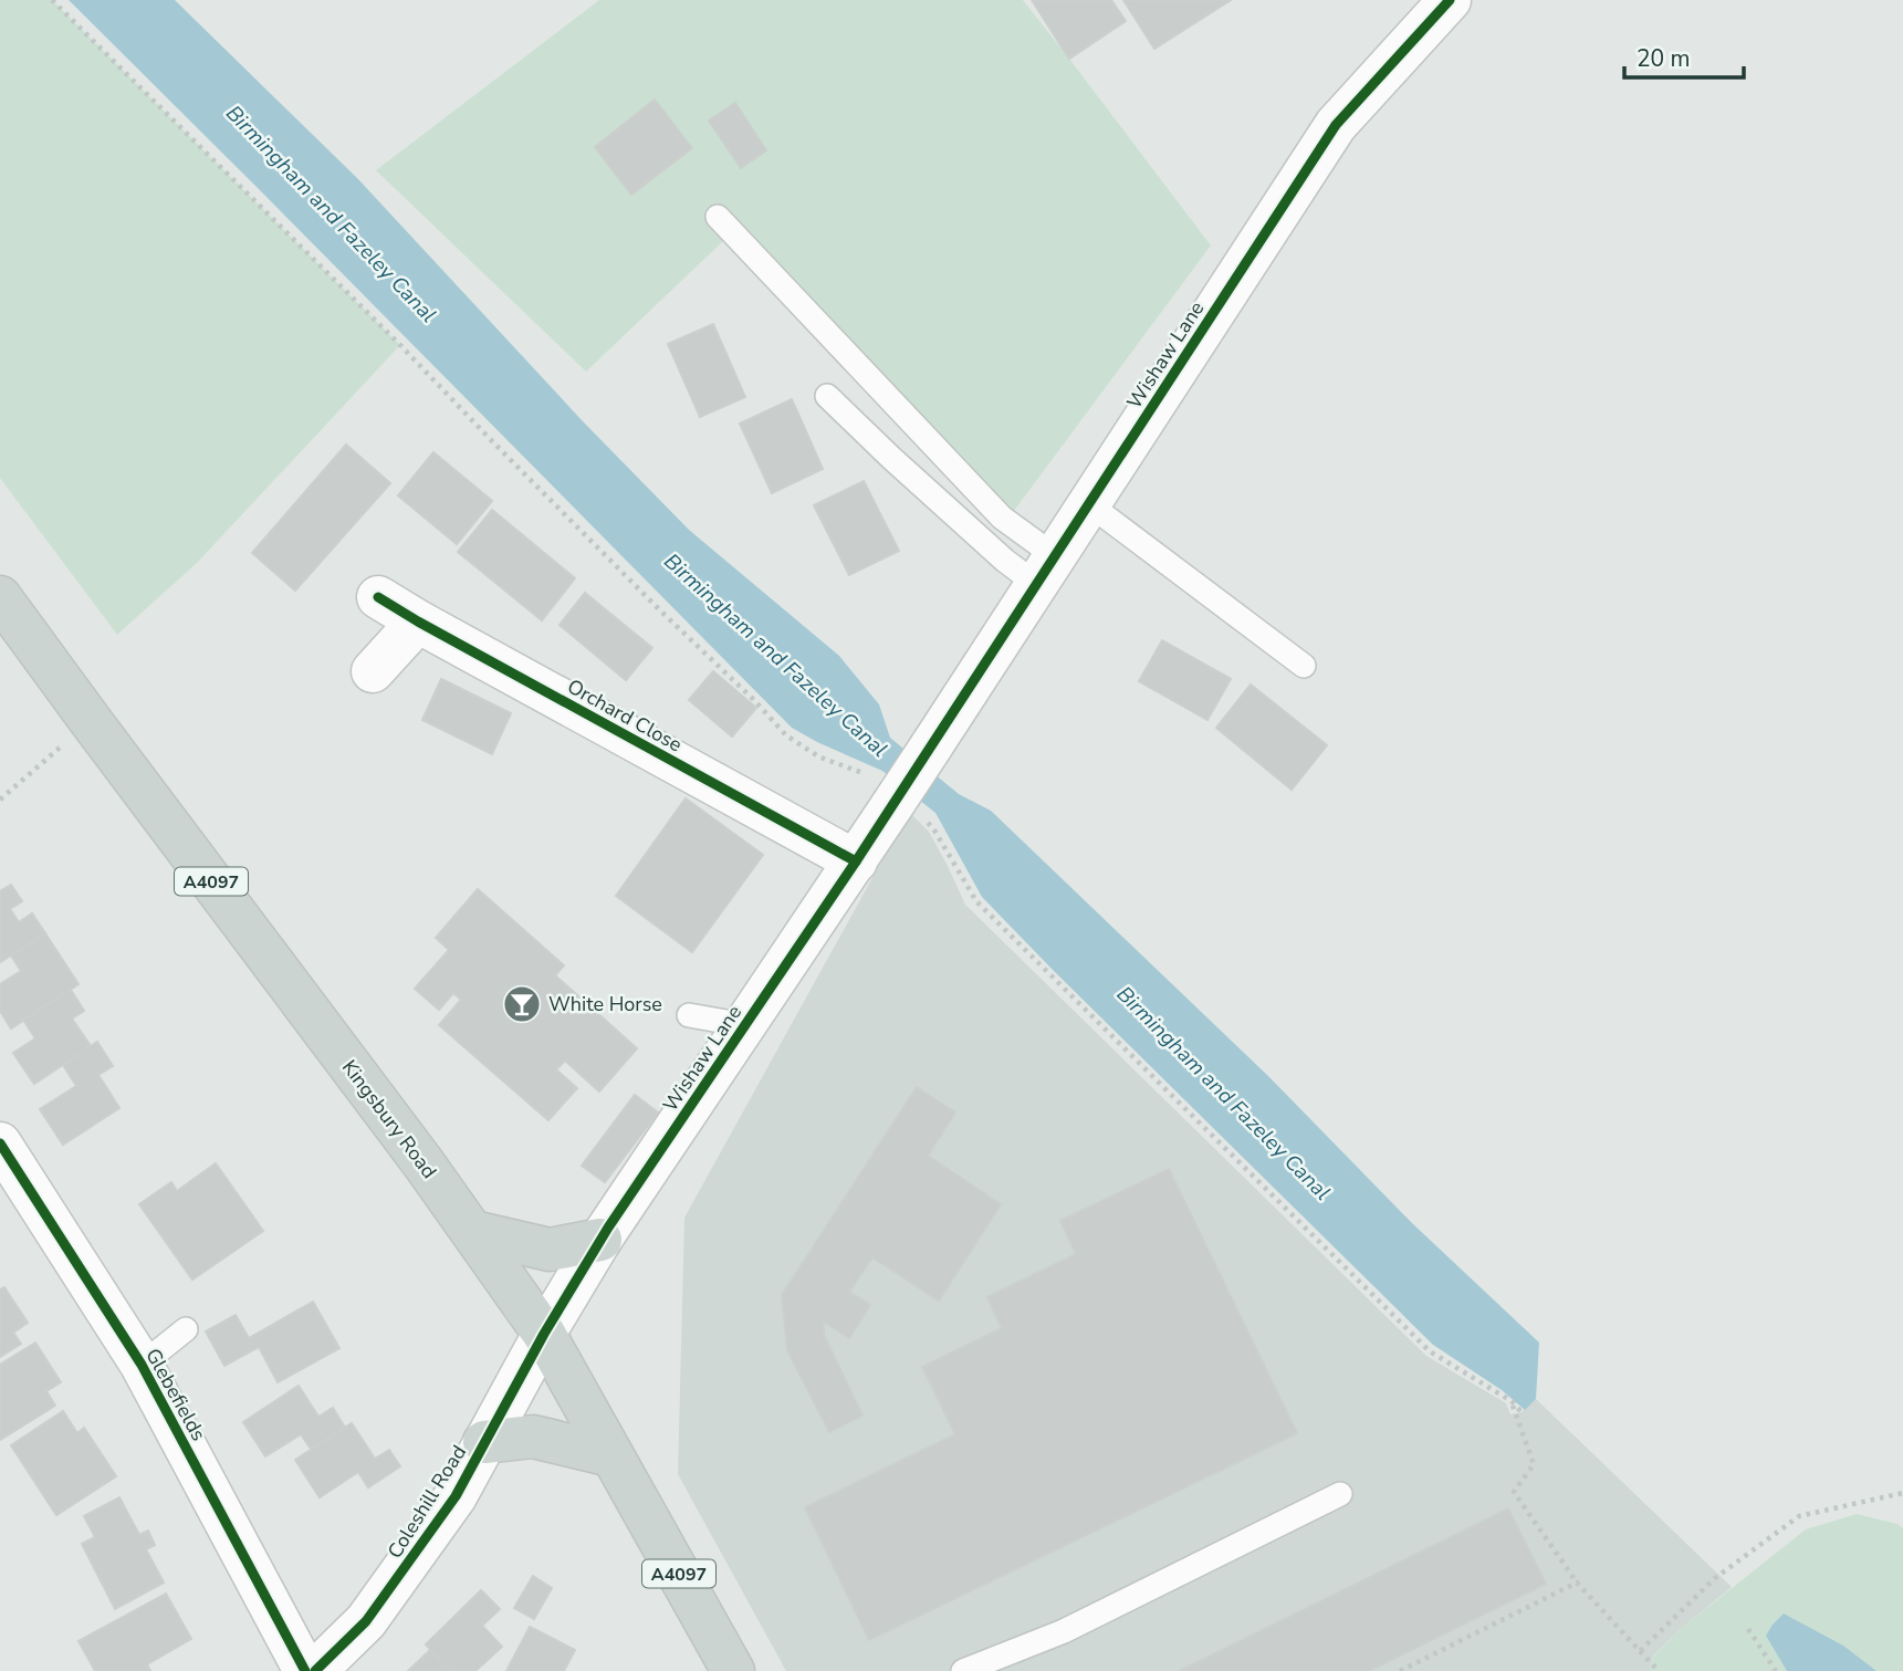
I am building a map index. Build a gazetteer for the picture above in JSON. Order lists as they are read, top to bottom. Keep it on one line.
{"streets":{"main road":["A4097","Kingsbury Road"],"street":["Wishaw Lane","Orchard Close","Glebefields","Coleshill Road"]},"crossings":[["Wishaw Lane","Orchard Close"],["Wishaw Lane","Kingsbury Road"],["Wishaw Lane","Coleshill Road"],["Kingsbury Road","Coleshill Road"]],"water":["Birmingham and Fazeley Canal"],"places":{"bar":["White Horse"]},"scale_bar":"20 m"}
